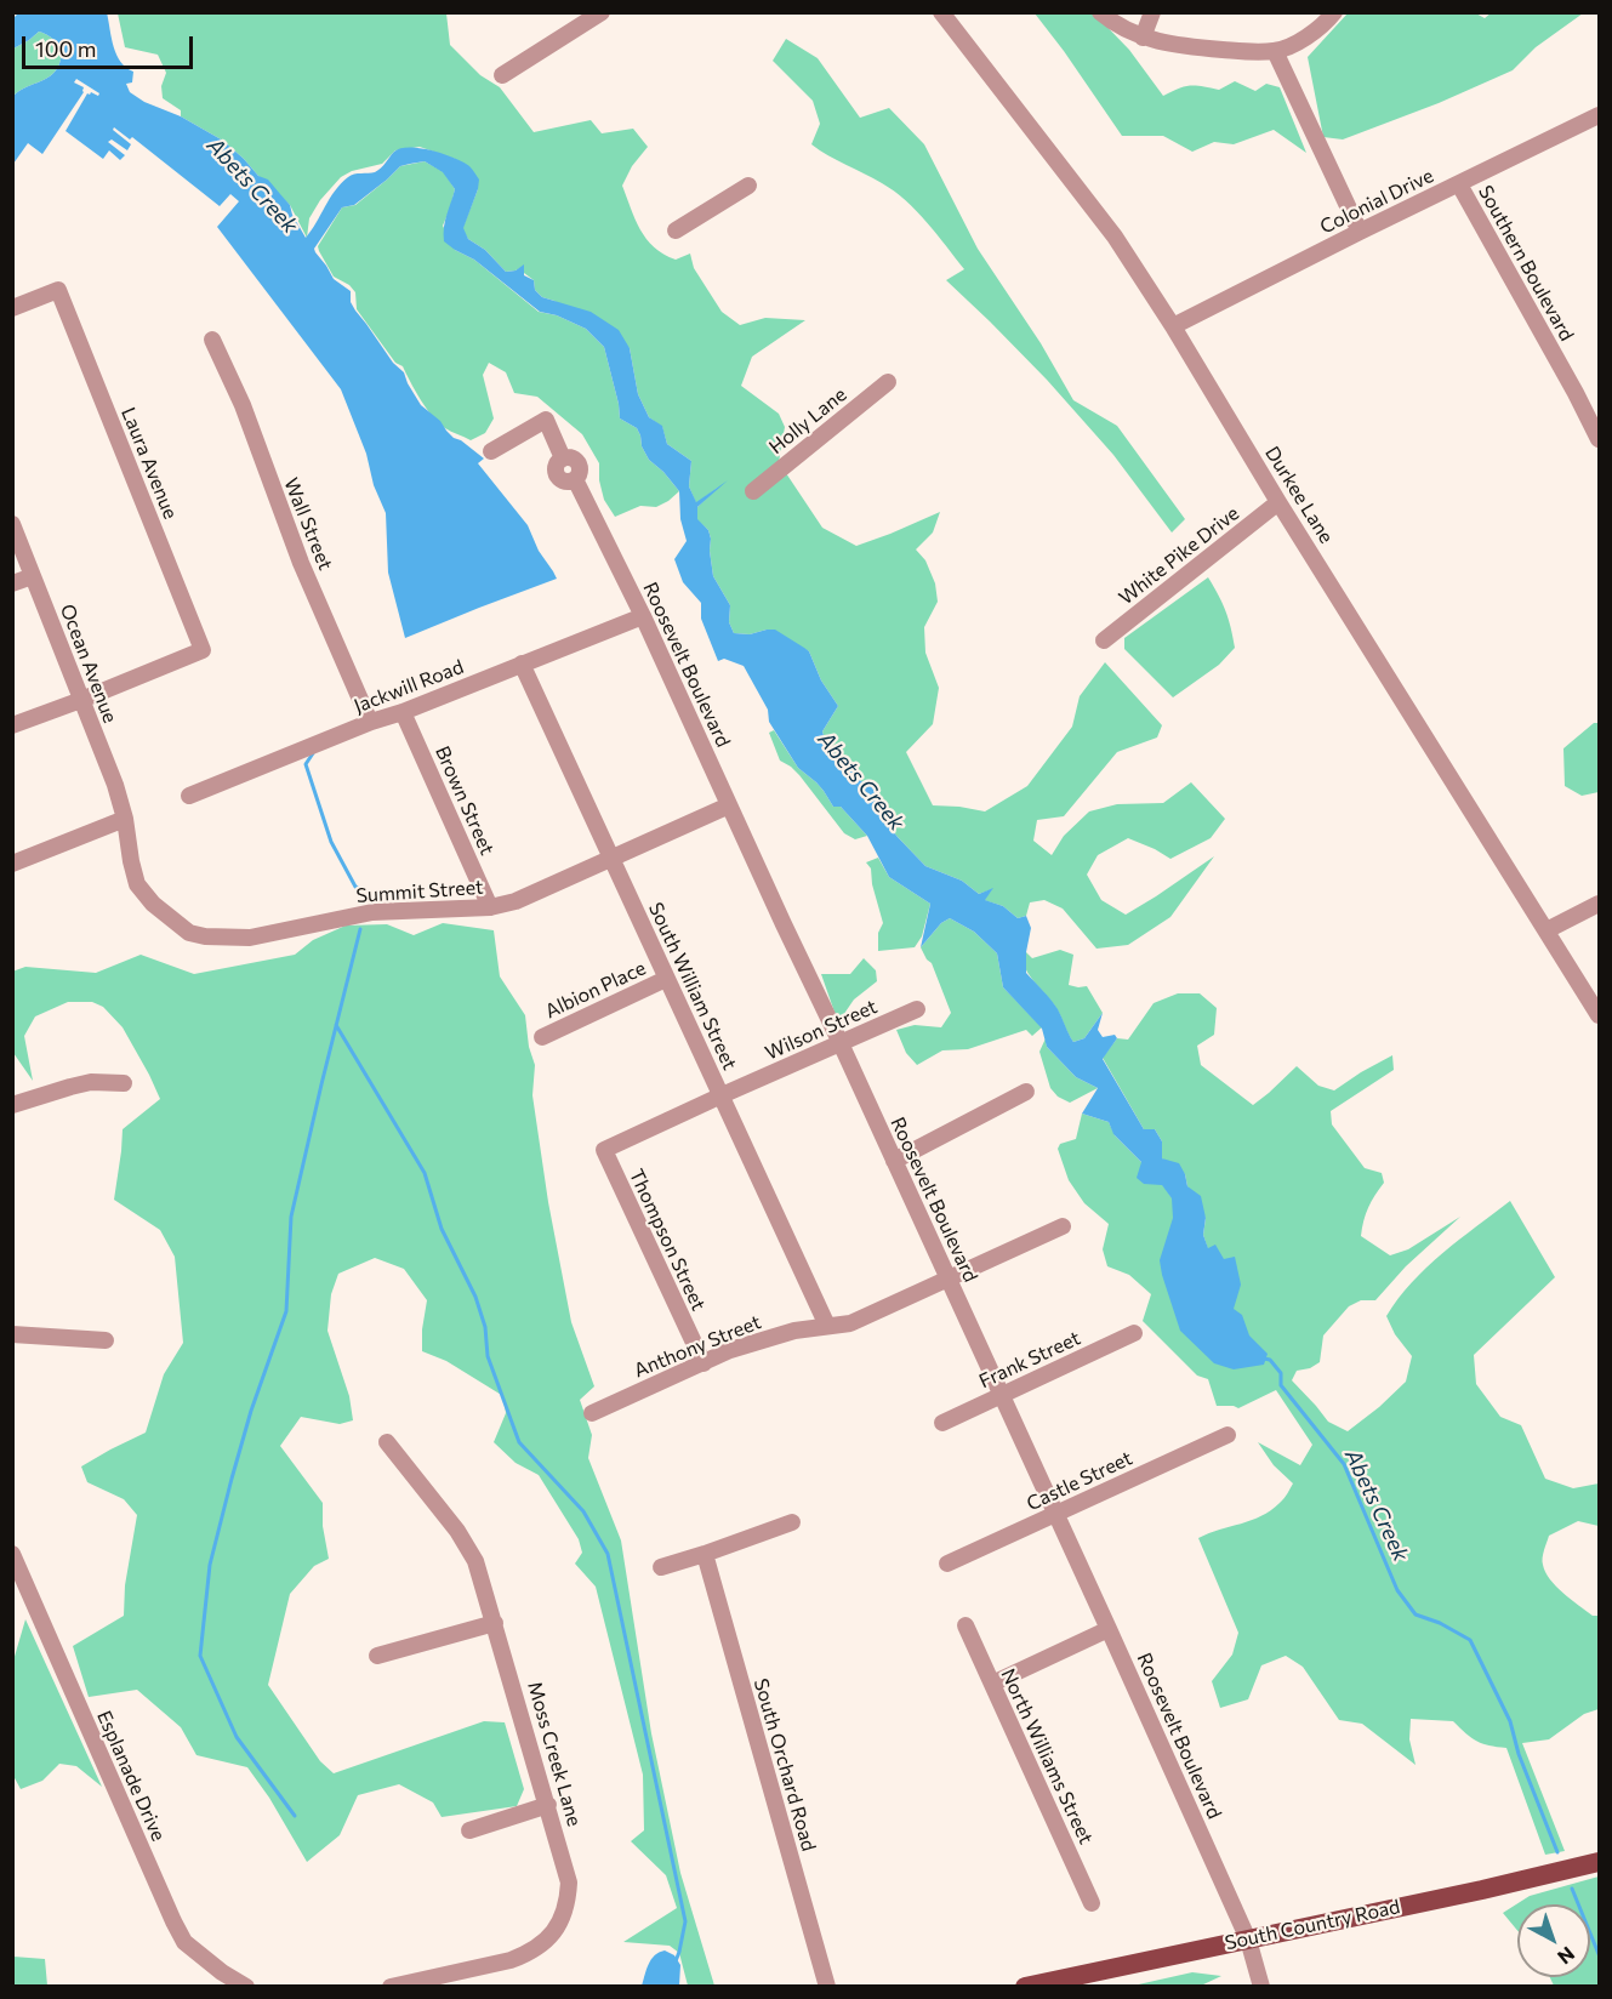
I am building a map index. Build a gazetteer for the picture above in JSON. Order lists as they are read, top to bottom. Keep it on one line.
{"streets":{"main road":["South Country Road"],"street":["Colonial Drive","Southern Boulevard","Holly Lane","Laura Avenue","Durkee Lane","Wall Street","White Pike Drive","Ocean Avenue","Roosevelt Boulevard","Jackwill Road","Brown Street","Summit Street","South William Street","Albion Place","Wilson Street","Thompson Street","Anthony Street","Frank Street","Castle Street","Moss Creek Lane","North Williams Street","South Orchard Road","Esplanade Drive"]},"crossings":[["Colonial Drive","Southern Boulevard"],["Colonial Drive","Durkee Lane"],["Laura Avenue","Ocean Avenue"],["Durkee Lane","White Pike Drive"],["Wall Street","Jackwill Road"],["Ocean Avenue","Summit Street"],["Roosevelt Boulevard","Jackwill Road"],["Roosevelt Boulevard","Summit Street"],["Roosevelt Boulevard","Wilson Street"],["Roosevelt Boulevard","Anthony Street"],["Roosevelt Boulevard","Frank Street"],["Roosevelt Boulevard","Castle Street"],["Roosevelt Boulevard","South Country Road"],["Jackwill Road","Brown Street"],["Jackwill Road","South William Street"],["Brown Street","Summit Street"],["Summit Street","South William Street"],["South William Street","Albion Place"],["South William Street","Wilson Street"],["South William Street","Anthony Street"],["Wilson Street","Thompson Street"],["Thompson Street","Anthony Street"]],"water":["Abets Creek"],"scale_bar":"100 m","north":"bottom right"}
